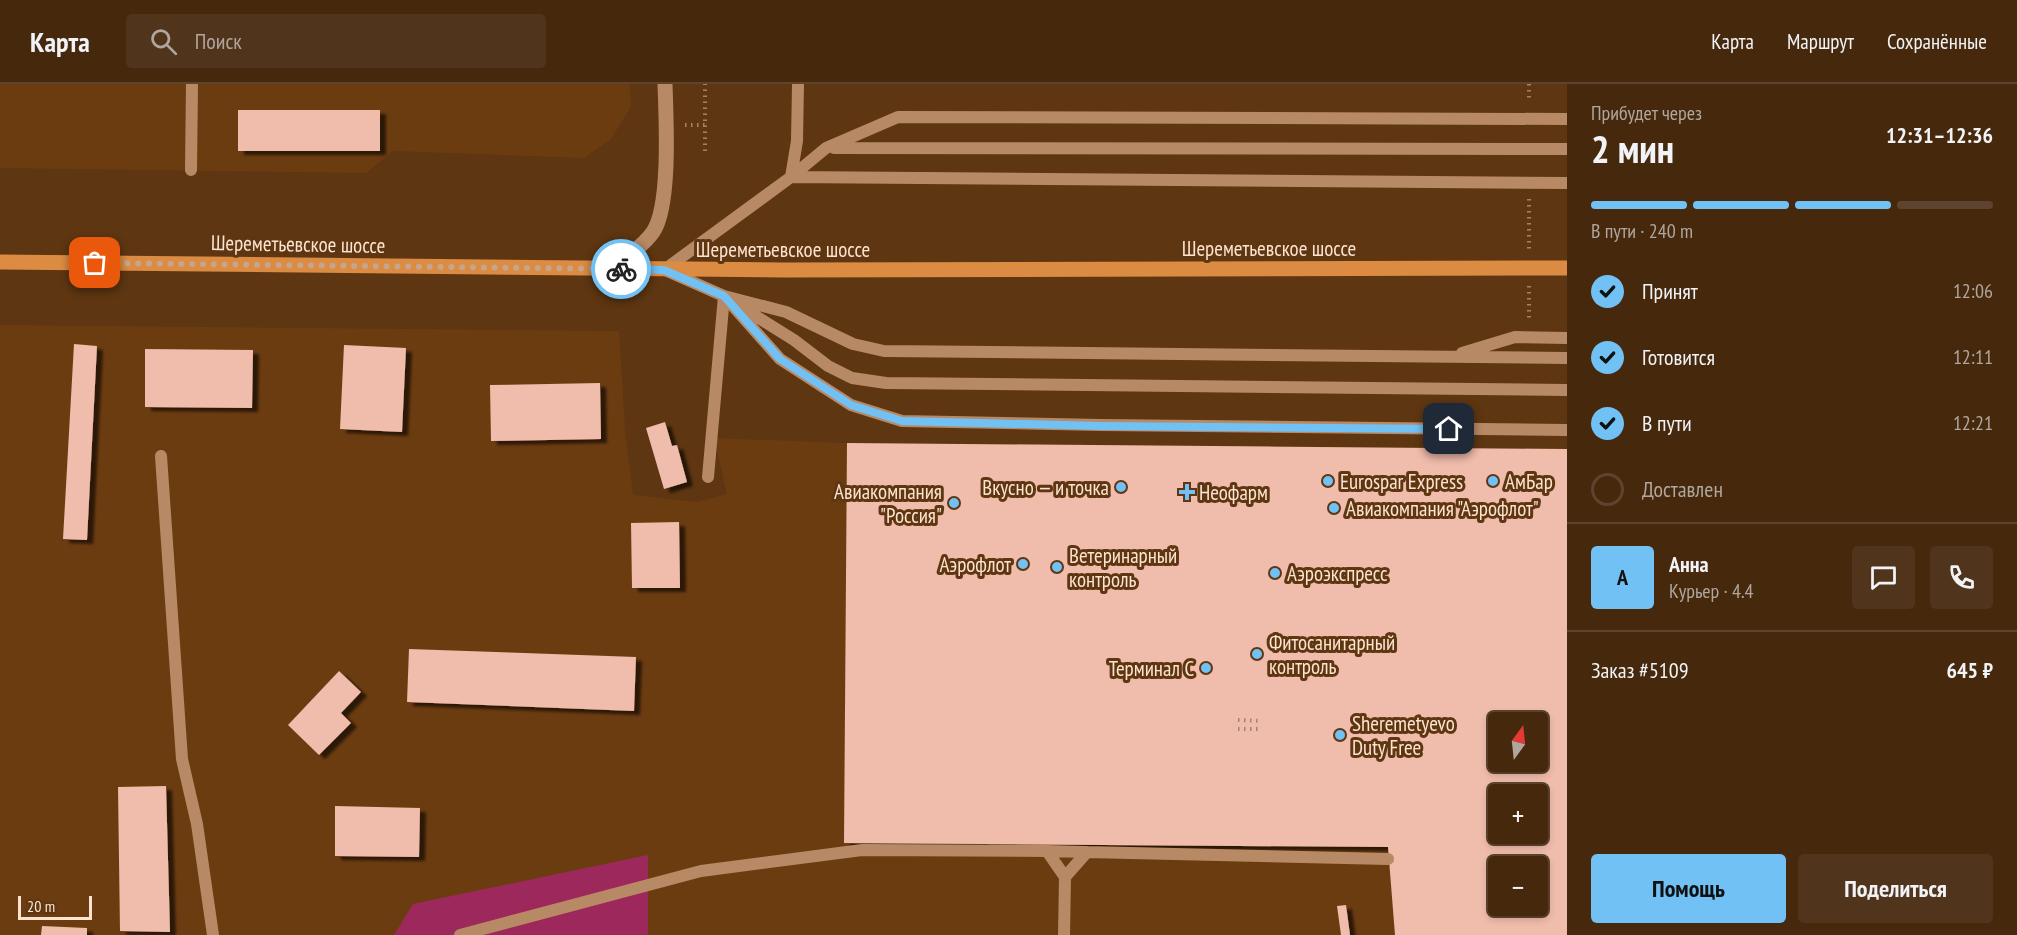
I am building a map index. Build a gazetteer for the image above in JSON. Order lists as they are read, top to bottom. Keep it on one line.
{"streets":{"main road":["Шереметьевское шоссе"]},"places":{"other":["Eurospar Express","АмБар","Вкусно — и точка","Авиакомпания \"Россия\"","Авиакомпания \"Аэрофлот\"","Аэрофлот","Ветеринарный контроль","Аэроэкспресс","Фитосанитарный контроль","Терминал C","Sheremetyevo Duty Free"],"health":["Неофарм"]},"scale_bar":"20 m","north":"top","page":{"header":"Карта","search":"Поиск","nav":["Карта","Маршрут","Сохранённые"],"heading":["2 мин","Прибудет через","12:31–12:36"],"panel":["Анна","Курьер · 4.4","Заказ #5109","645 ₽"],"bar":"В пути · 240 m","list":[["Принят","12:06"],["Готовится","12:11"],["В пути","12:21"],"Доставлен"],"round":"А","map_buttons":["+","−"],"buttons":["Помощь","Поделиться"],"scale":"20 m"}}
